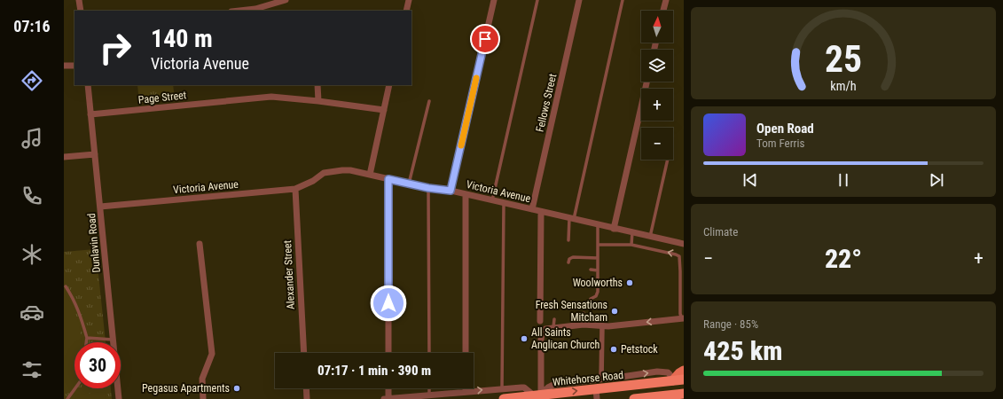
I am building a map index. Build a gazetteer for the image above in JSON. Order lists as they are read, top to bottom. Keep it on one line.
{"streets":{"highway":["Whitehorse Road"],"street":["Page Street","Fellows Street","Victoria Avenue","Dunlavin Road","Alexander Street"]},"crossings":[["Page Street","Dunlavin Road"],["Fellows Street","Victoria Avenue"],["Victoria Avenue","Dunlavin Road"],["Victoria Avenue","Alexander Street"]],"places":["Woolworths","Fresh Sensations Mitcham","All Saints Anglican Church","Petstock","Pegasus Apartments"],"north":"top","page":{"tabs":"07:16","map_buttons":["+","−"],"turn":["140 m","Victoria Avenue"],"song":["Open Road","Tom Ferris"],"tile":["Climate",["Range · 85%","425 km"]],"heat":["−","22°","+"],"limit":"30","trip":"07:17 · 1 min · 390 m","gauge":["25","km/h"]}}
